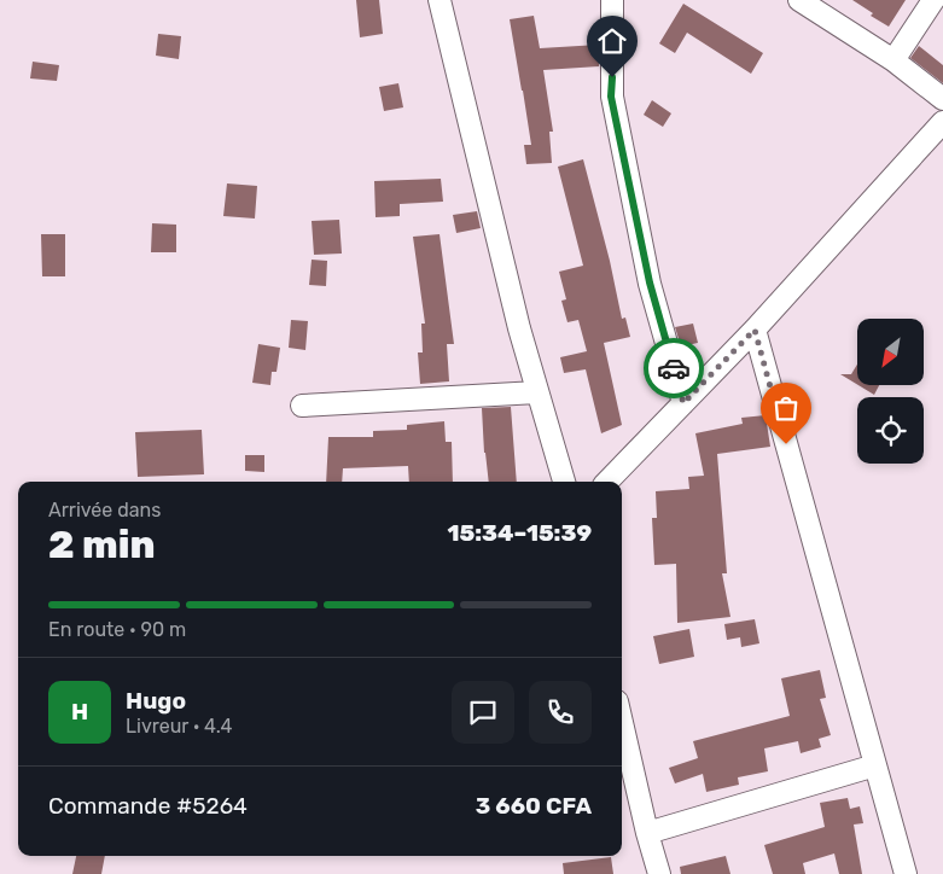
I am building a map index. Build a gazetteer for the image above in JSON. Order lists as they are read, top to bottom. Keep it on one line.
{"north":"bottom left","page":{"heading":["2 min","Arrivée dans","15:34–15:39"],"panel":["Hugo","Livreur · 4.4","Commande #5264","3 660 CFA"],"bar":"En route · 90 m","round":"H"}}
